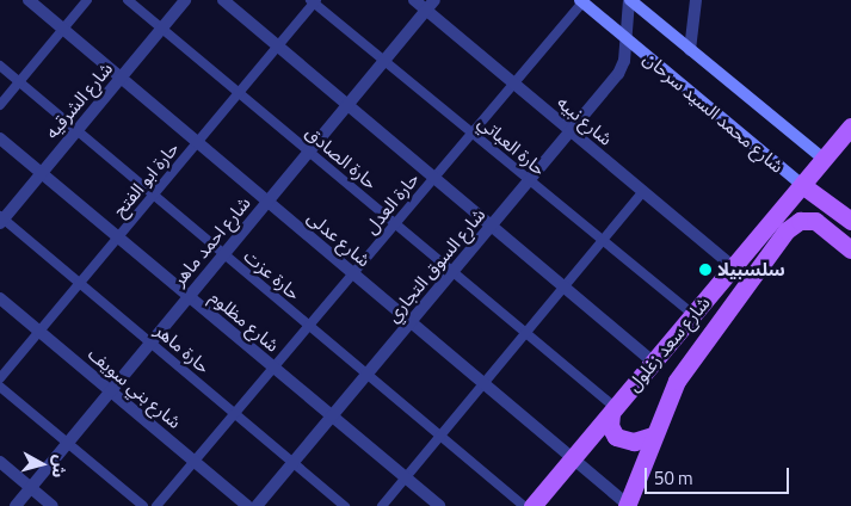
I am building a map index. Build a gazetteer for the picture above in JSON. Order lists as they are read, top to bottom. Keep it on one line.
{"streets":{"main road":["شارع محمد السيد سرحان","شارع سعد زغلول"],"street":["شارع الشرقيه","شارع نبيه","شارع عدلى","شارع احمد ماهر","شارع السوق التجاري","شارع مظلوم","شارع بني سويف"],"lane":["حارة العباتي","حارة الصادق","حارة ابو الفتح","حارة العدل","حارة عزت","حارة ماهر"]},"crossings":[["شارع الشرقيه","حارة الصادق"],["شارع الشرقيه","شارع عدلى"],["شارع الشرقيه","حارة عزت"],["شارع الشرقيه","شارع مظلوم"],["شارع الشرقيه","حارة ماهر"],["شارع محمد السيد سرحان","حارة العدل"],["شارع محمد السيد سرحان","شارع السوق التجاري"],["شارع محمد السيد سرحان","شارع سعد زغلول"],["شارع نبيه","حارة العدل"],["شارع نبيه","شارع احمد ماهر"],["شارع نبيه","شارع السوق التجاري"],["شارع نبيه","شارع سعد زغلول"],["حارة العباتي","حارة ابو الفتح"],["حارة العباتي","حارة العدل"],["حارة العباتي","شارع احمد ماهر"],["حارة العباتي","شارع السوق التجاري"],["حارة العباتي","شارع سعد زغلول"],["حارة الصادق","حارة ابو الفتح"],["حارة الصادق","حارة العدل"],["حارة الصادق","شارع احمد ماهر"],["حارة الصادق","شارع السوق التجاري"],["حارة الصادق","شارع سعد زغلول"],["حارة ابو الفتح","شارع عدلى"],["حارة ابو الفتح","حارة عزت"],["حارة ابو الفتح","شارع مظلوم"],["حارة ابو الفتح","حارة ماهر"],["حارة ابو الفتح","شارع بني سويف"],["حارة العدل","شارع عدلى"],["حارة العدل","حارة عزت"],["حارة العدل","شارع مظلوم"],["حارة العدل","حارة ماهر"],["حارة العدل","شارع بني سويف"],["شارع عدلى","شارع احمد ماهر"],["شارع عدلى","شارع السوق التجاري"],["شارع عدلى","شارع سعد زغلول"],["شارع احمد ماهر","حارة عزت"],["شارع احمد ماهر","شارع مظلوم"],["شارع احمد ماهر","حارة ماهر"],["شارع احمد ماهر","شارع بني سويف"],["شارع السوق التجاري","حارة عزت"],["شارع السوق التجاري","شارع مظلوم"],["شارع السوق التجاري","حارة ماهر"]],"places":["سلسبيلا"],"scale_bar":"50 m","north":"right"}
